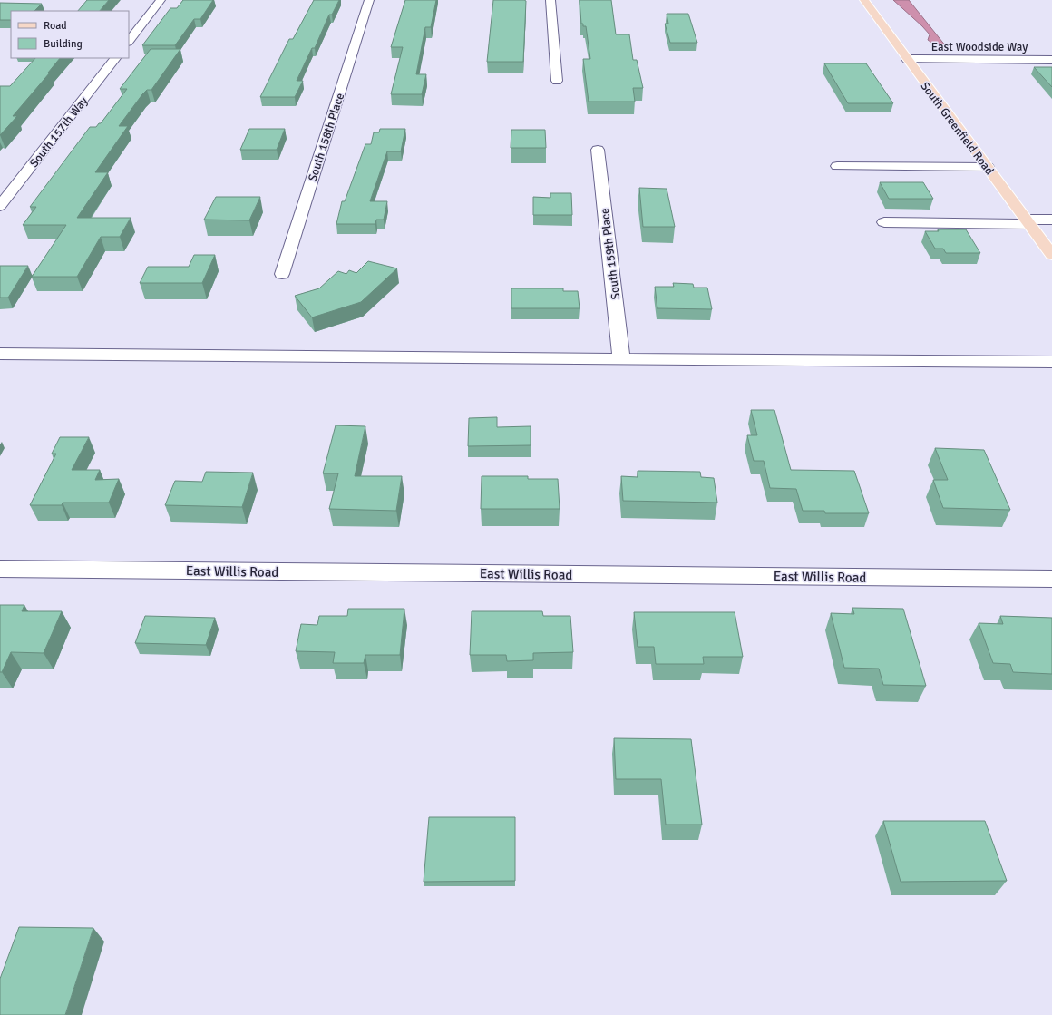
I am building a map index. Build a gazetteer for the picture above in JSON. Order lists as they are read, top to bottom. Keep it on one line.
{"streets":{"main road":["South Greenfield Road"],"street":["East Woodside Way","South 157th Way","South 158th Place","South 159th Place","East Willis Road"]},"crossings":[["East Woodside Way","South Greenfield Road"]],"legend":["Road","Building"]}
